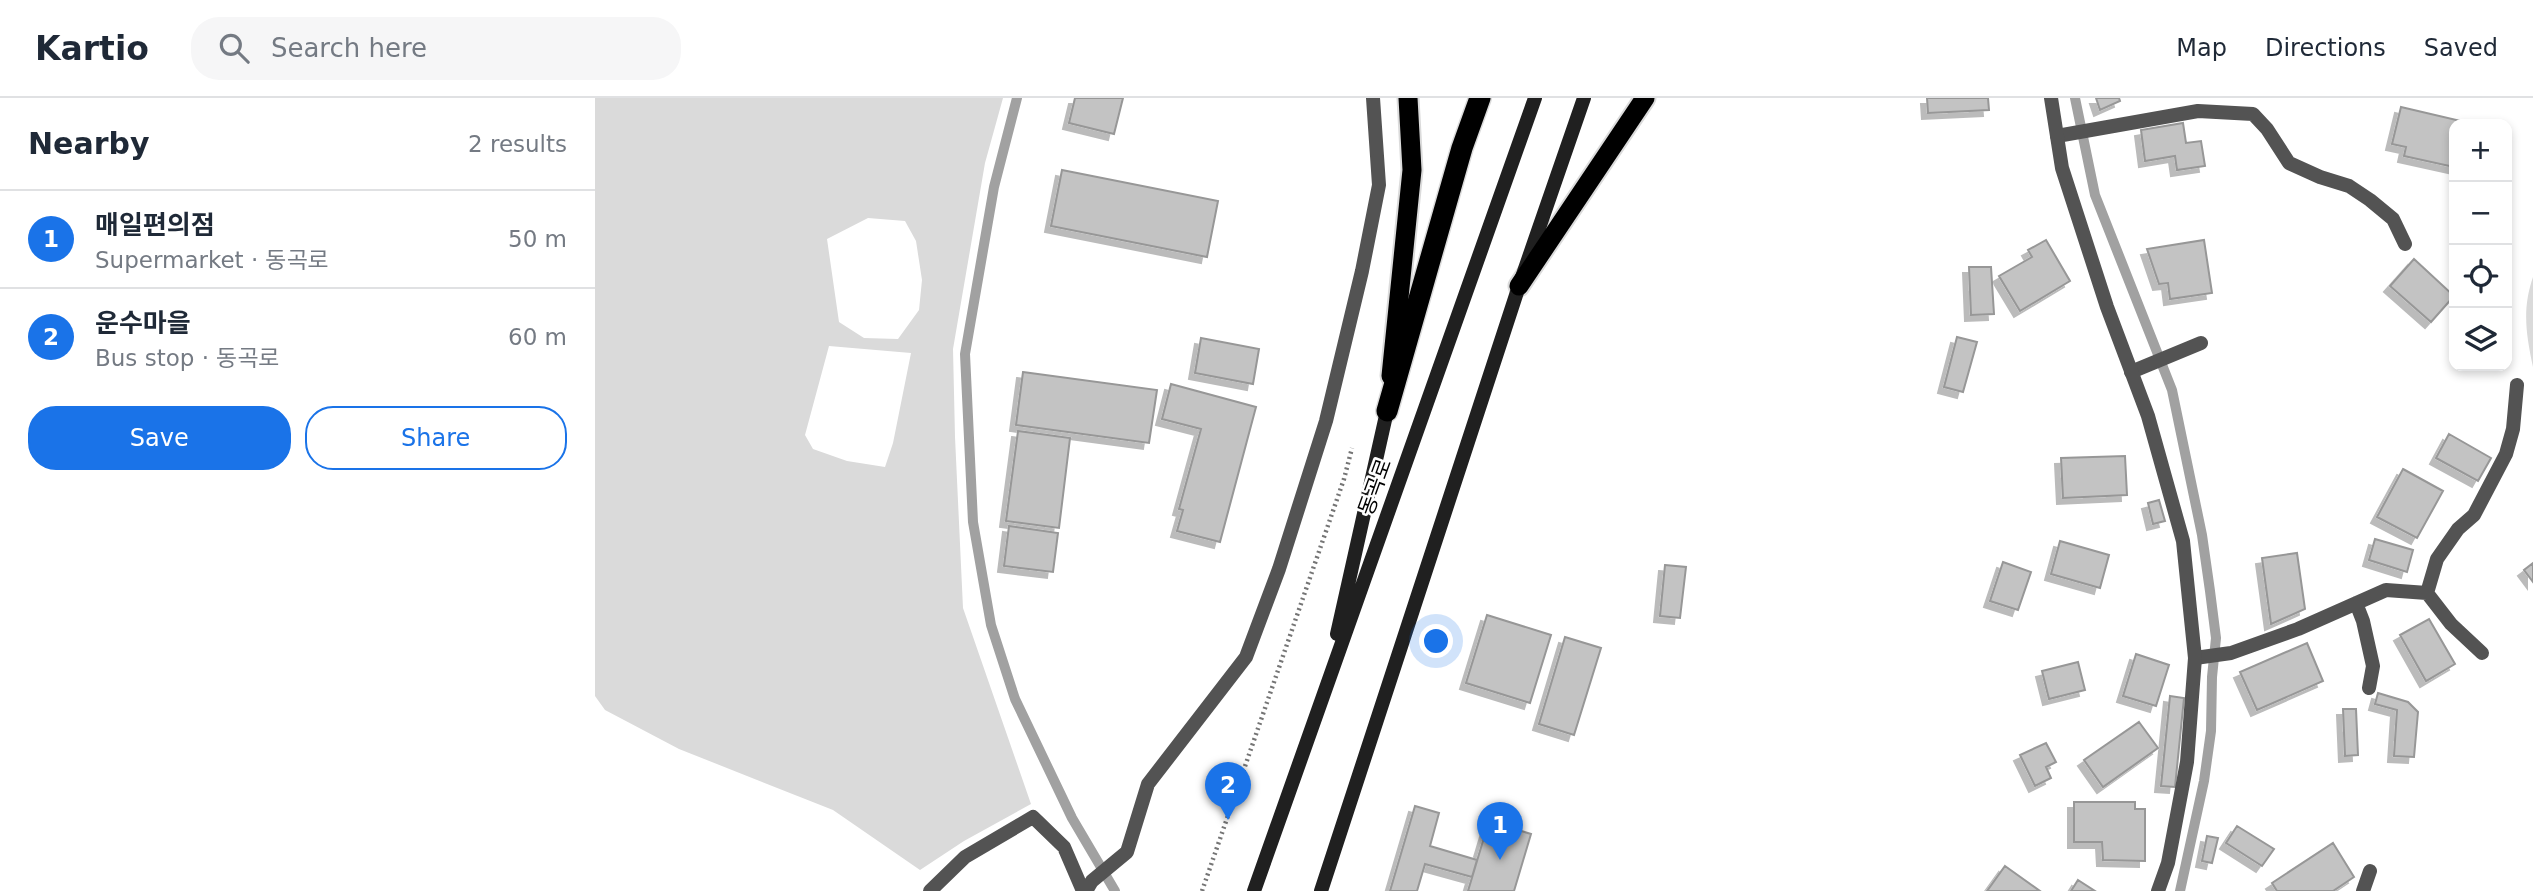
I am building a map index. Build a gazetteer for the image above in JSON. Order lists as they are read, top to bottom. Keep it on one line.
{"streets":{"main road":["동곡로"]},"page":{"header":"Kartio","search":"Search here","nav":["Map","Directions","Saved"],"heading":["Nearby","2 results"],"map_buttons":["+","−"],"list":[{"mark":"1","name":"매일편의점","note":"Supermarket · 동곡로","value":"50 m"},{"mark":"2","name":"운수마을","note":"Bus stop · 동곡로","value":"60 m"}],"buttons":["Save","Share"],"pins":["2","1"]}}
